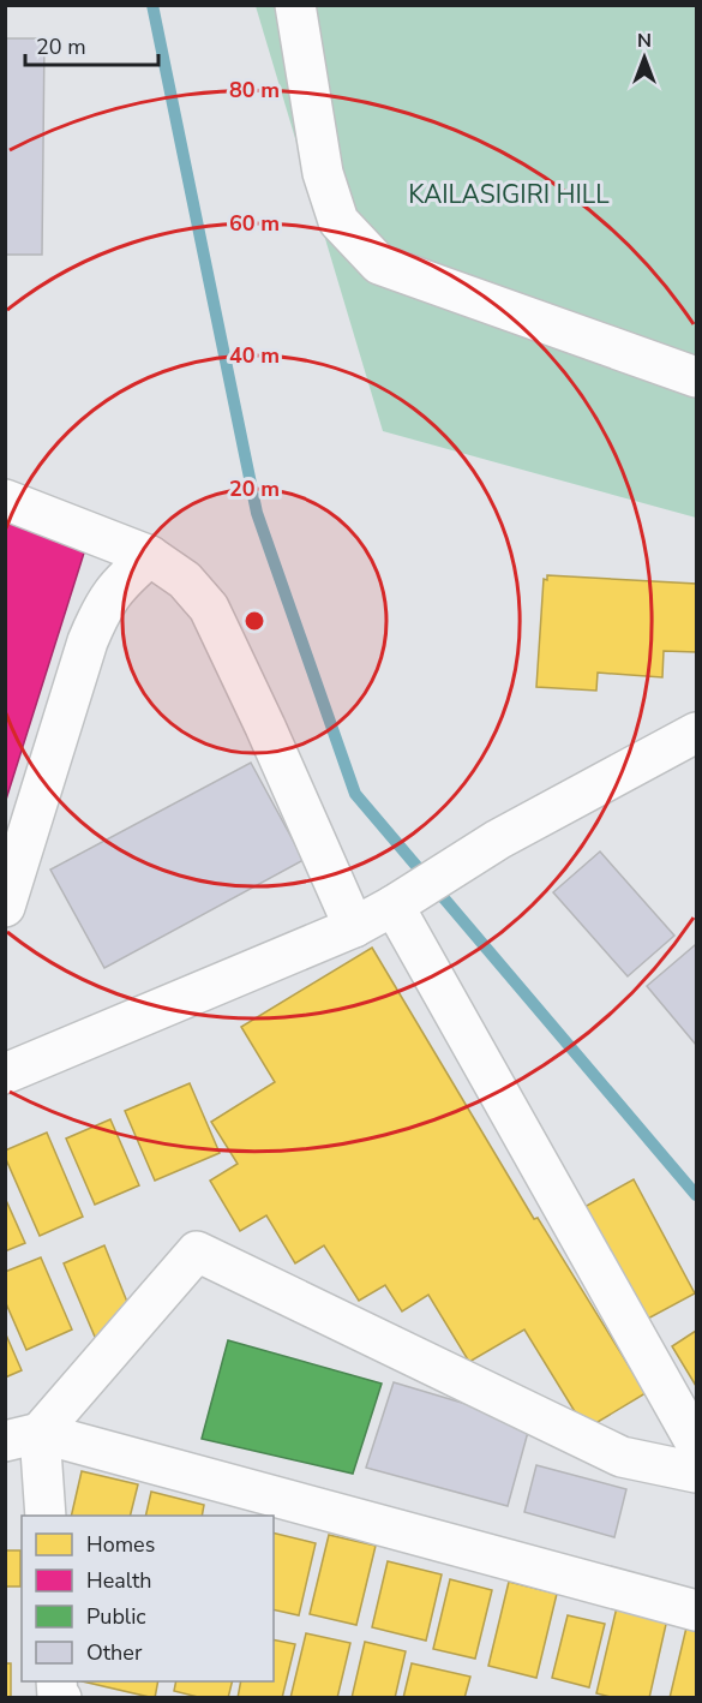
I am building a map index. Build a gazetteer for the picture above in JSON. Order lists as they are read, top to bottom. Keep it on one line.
{"parks":["KAILASIGIRI HILL"],"legend":["Homes","Health","Public","Other"],"scale_bar":"20 m","north":"top","rings":["80 m","60 m","40 m","20 m"]}
